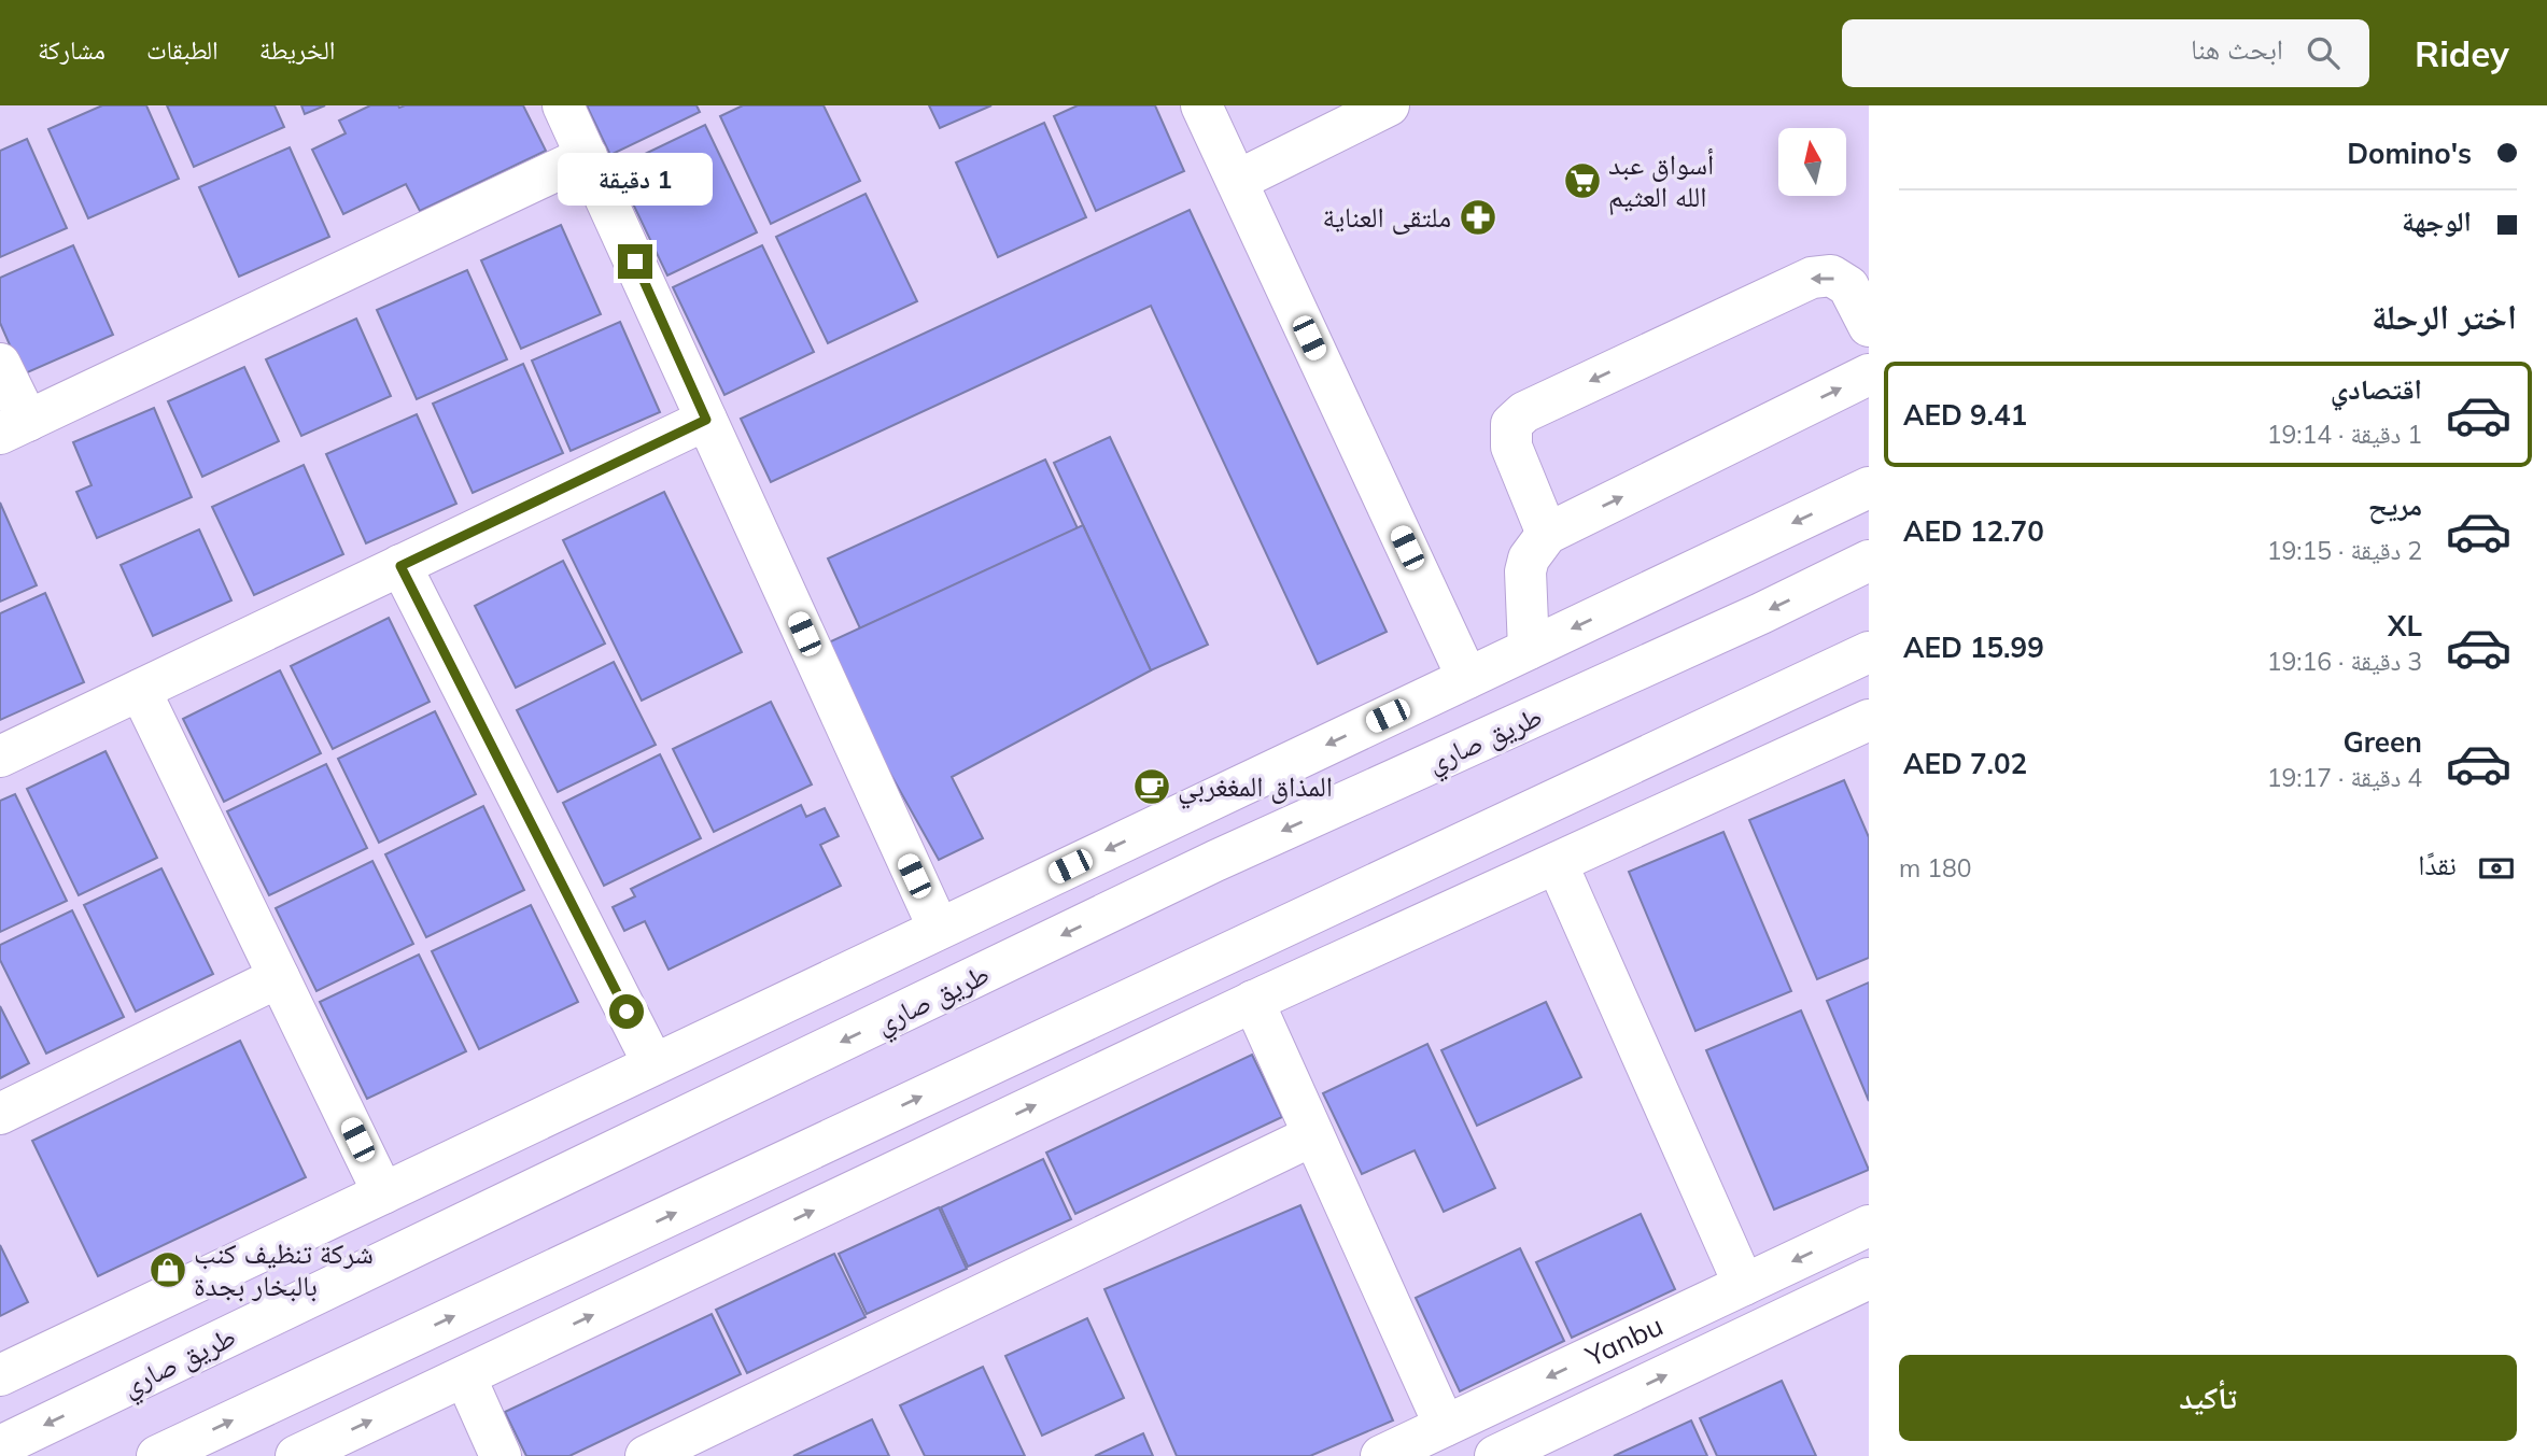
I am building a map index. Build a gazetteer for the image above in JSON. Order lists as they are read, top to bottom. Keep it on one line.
{"streets":{"main road":["طريق صاري","Yanbu"]},"places":{"supermarket":["أسواق عبد الله العثيم"],"pharmacy":["ملتقى العناية"],"cafe":["المذاق المغغربي"],"shop":["شركة تنظيف كنب بالبخار بجدة"]},"north":"top","page":{"header":"Ridey","search":"ابحث هنا","nav":["الخريطة","الطبقات","مشاركة"],"banner":["Domino's","الوجهة"],"bubble":"1 دقيقة","heading":"اختر الرحلة","list":[{"name":"اقتصادي","note":"1 دقيقة · 19:14","value":"AED 9.41"},{"name":"مريح","note":"2 دقيقة · 19:15","value":"AED 12.70"},{"name":"XL","note":"3 دقيقة · 19:16","value":"AED 15.99"},{"name":"Green","note":"4 دقيقة · 19:17","value":"AED 7.02"}],"pay":["نقدًا","180 m"],"buttons":"تأكيد"}}
